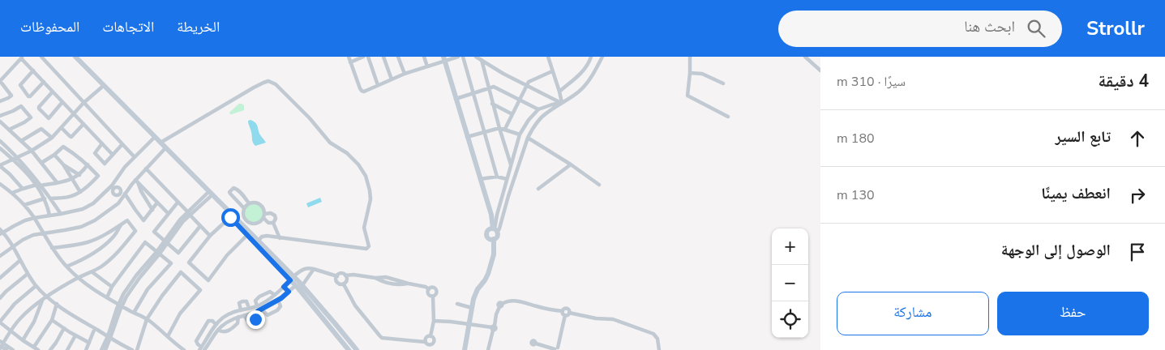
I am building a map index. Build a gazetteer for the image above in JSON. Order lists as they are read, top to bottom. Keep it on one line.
{"page":{"header":"Strollr","search":"ابحث هنا","nav":["الخريطة","الاتجاهات","المحفوظات"],"heading":["4 دقيقة","سيرًا · 310 m"],"list":[["تابع السير","180 m"],["انعطف يمينًا","130 m"],"الوصول إلى الوجهة"],"map_buttons":["+","−"],"buttons":["حفظ","مشاركة"]}}
